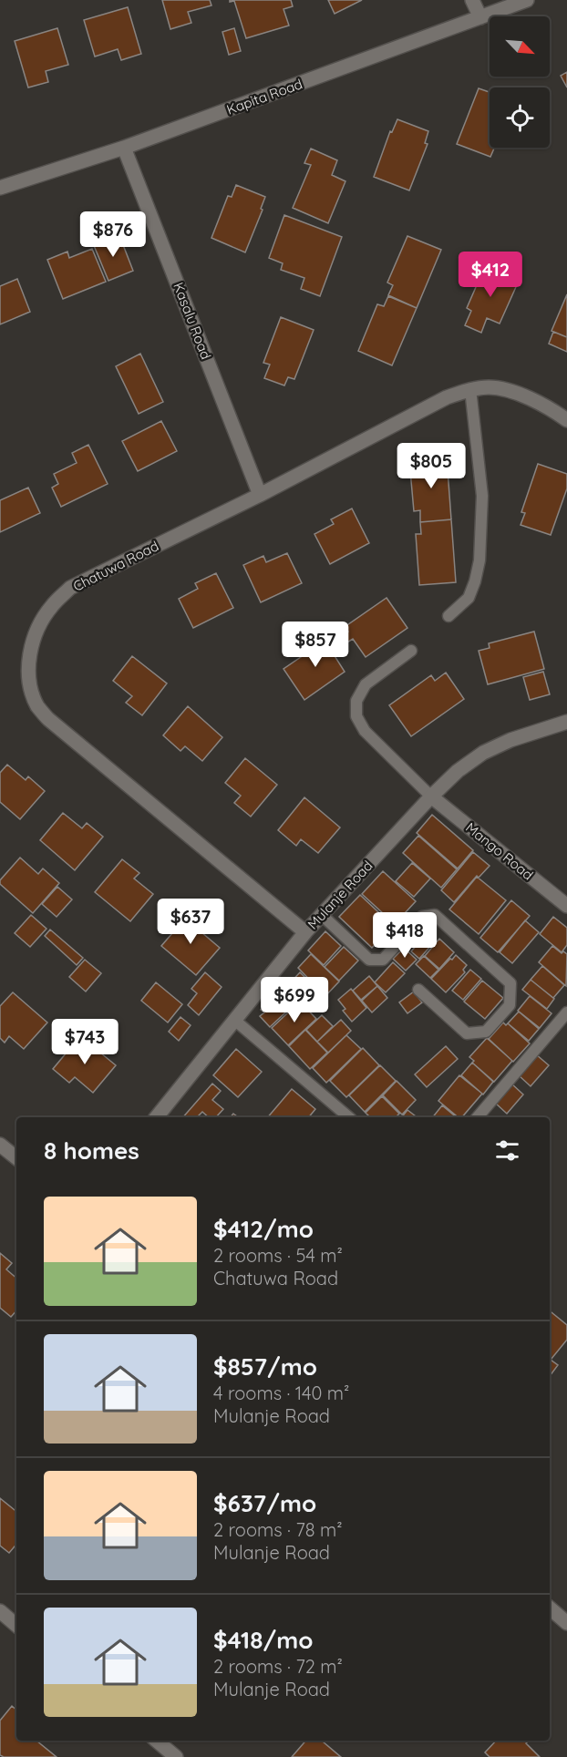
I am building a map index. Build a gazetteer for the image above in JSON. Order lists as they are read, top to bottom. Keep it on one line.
{"streets":{"street":["Kapita Road","Kasalu Road","Chatuwa Road","Mango Road","Mulanje Road"]},"crossings":[["Kapita Road","Kasalu Road"],["Kasalu Road","Chatuwa Road"],["Chatuwa Road","Mulanje Road"],["Mango Road","Mulanje Road"]],"north":"bottom right","page":{"price":["$876","$412","$805","$857","$637","$418","$699","$743"],"heading":"8 homes","list":[{"name":"$412/mo","note":"2 rooms · 54 m² · Chatuwa Road"},{"name":"$857/mo","note":"4 rooms · 140 m² · Mulanje Road"},{"name":"$637/mo","note":"2 rooms · 78 m² · Mulanje Road"},{"name":"$418/mo","note":"2 rooms · 72 m² · Mulanje Road"}]}}
